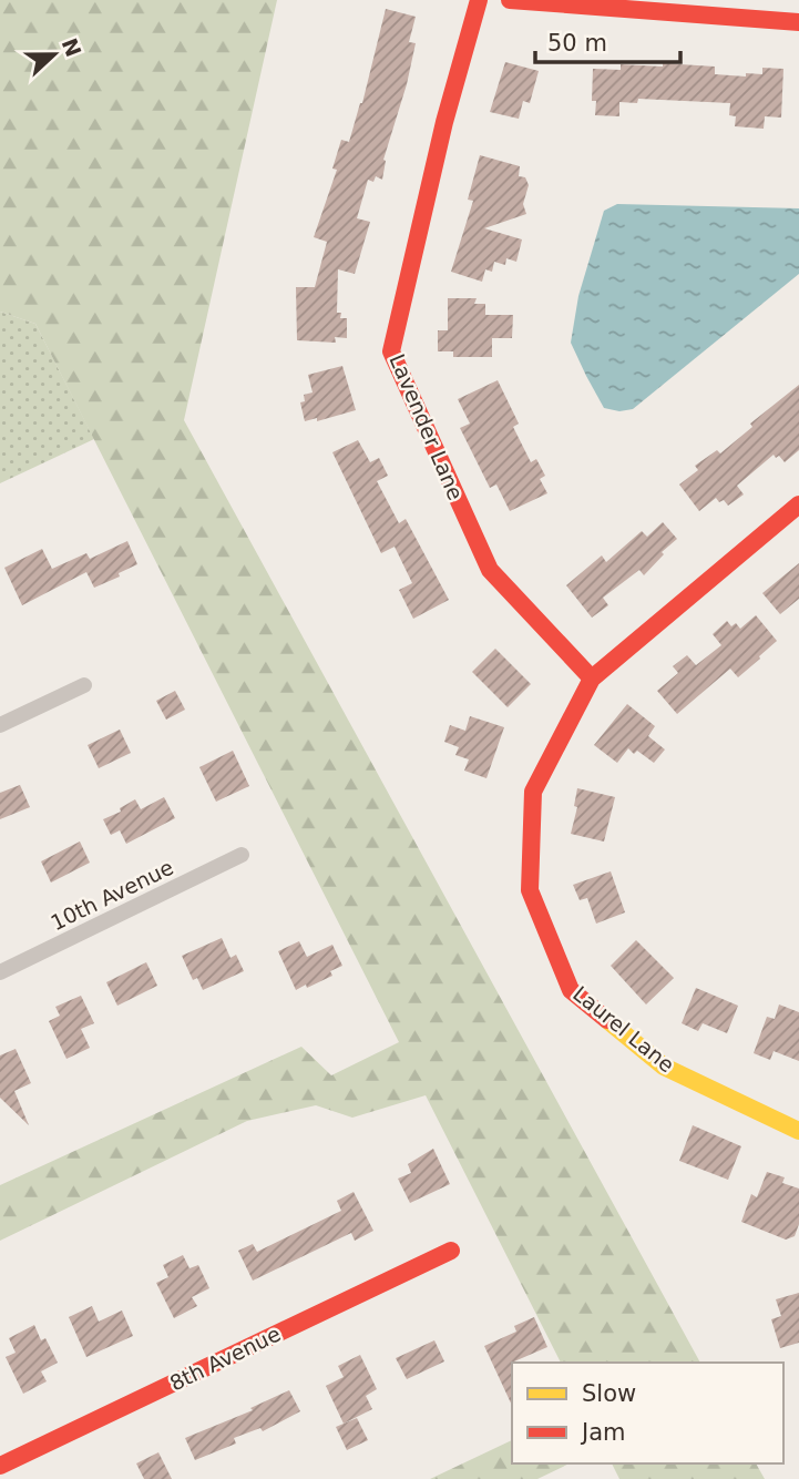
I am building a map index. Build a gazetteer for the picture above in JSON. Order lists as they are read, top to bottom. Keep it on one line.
{"streets":{"street":["Lavender Lane","10th Avenue","Laurel Lane","8th Avenue"]},"crossings":[["Lavender Lane","Laurel Lane"]],"legend":["Slow","Jam"],"scale_bar":"50 m","north":"right"}
